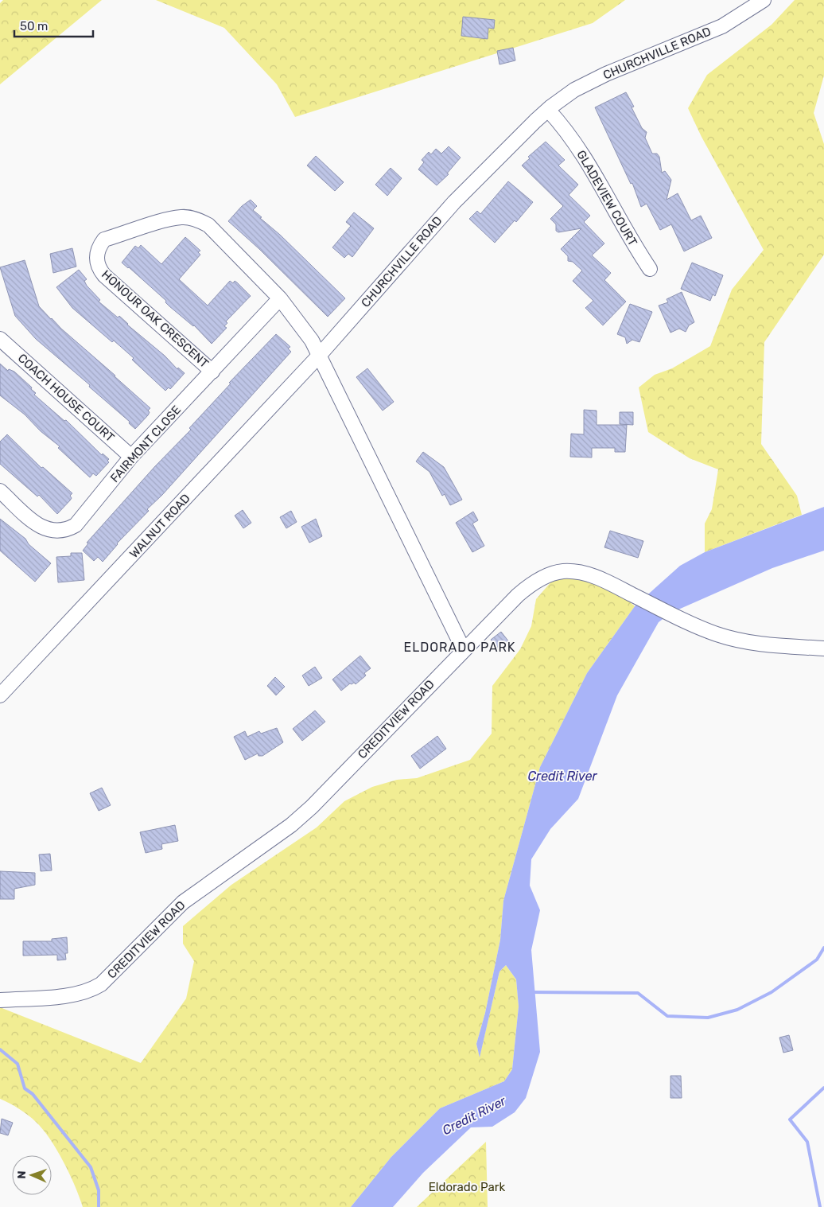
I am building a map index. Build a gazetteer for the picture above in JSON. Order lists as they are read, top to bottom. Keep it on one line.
{"streets":{"street":["CHURCHVILLE ROAD","GLADEVIEW COURT","HONOUR OAK CRESCENT","COACH HOUSE COURT","FAIRMONT CLOSE","WALNUT ROAD","CREDITVIEW ROAD"]},"crossings":[["CHURCHVILLE ROAD","GLADEVIEW COURT"],["CHURCHVILLE ROAD","HONOUR OAK CRESCENT"],["CHURCHVILLE ROAD","WALNUT ROAD"],["HONOUR OAK CRESCENT","FAIRMONT CLOSE"],["HONOUR OAK CRESCENT","WALNUT ROAD"],["COACH HOUSE COURT","FAIRMONT CLOSE"]],"districts":["ELDORADO PARK"],"water":["Credit River"],"parks":["Eldorado Park"],"scale_bar":"50 m","north":"left"}
